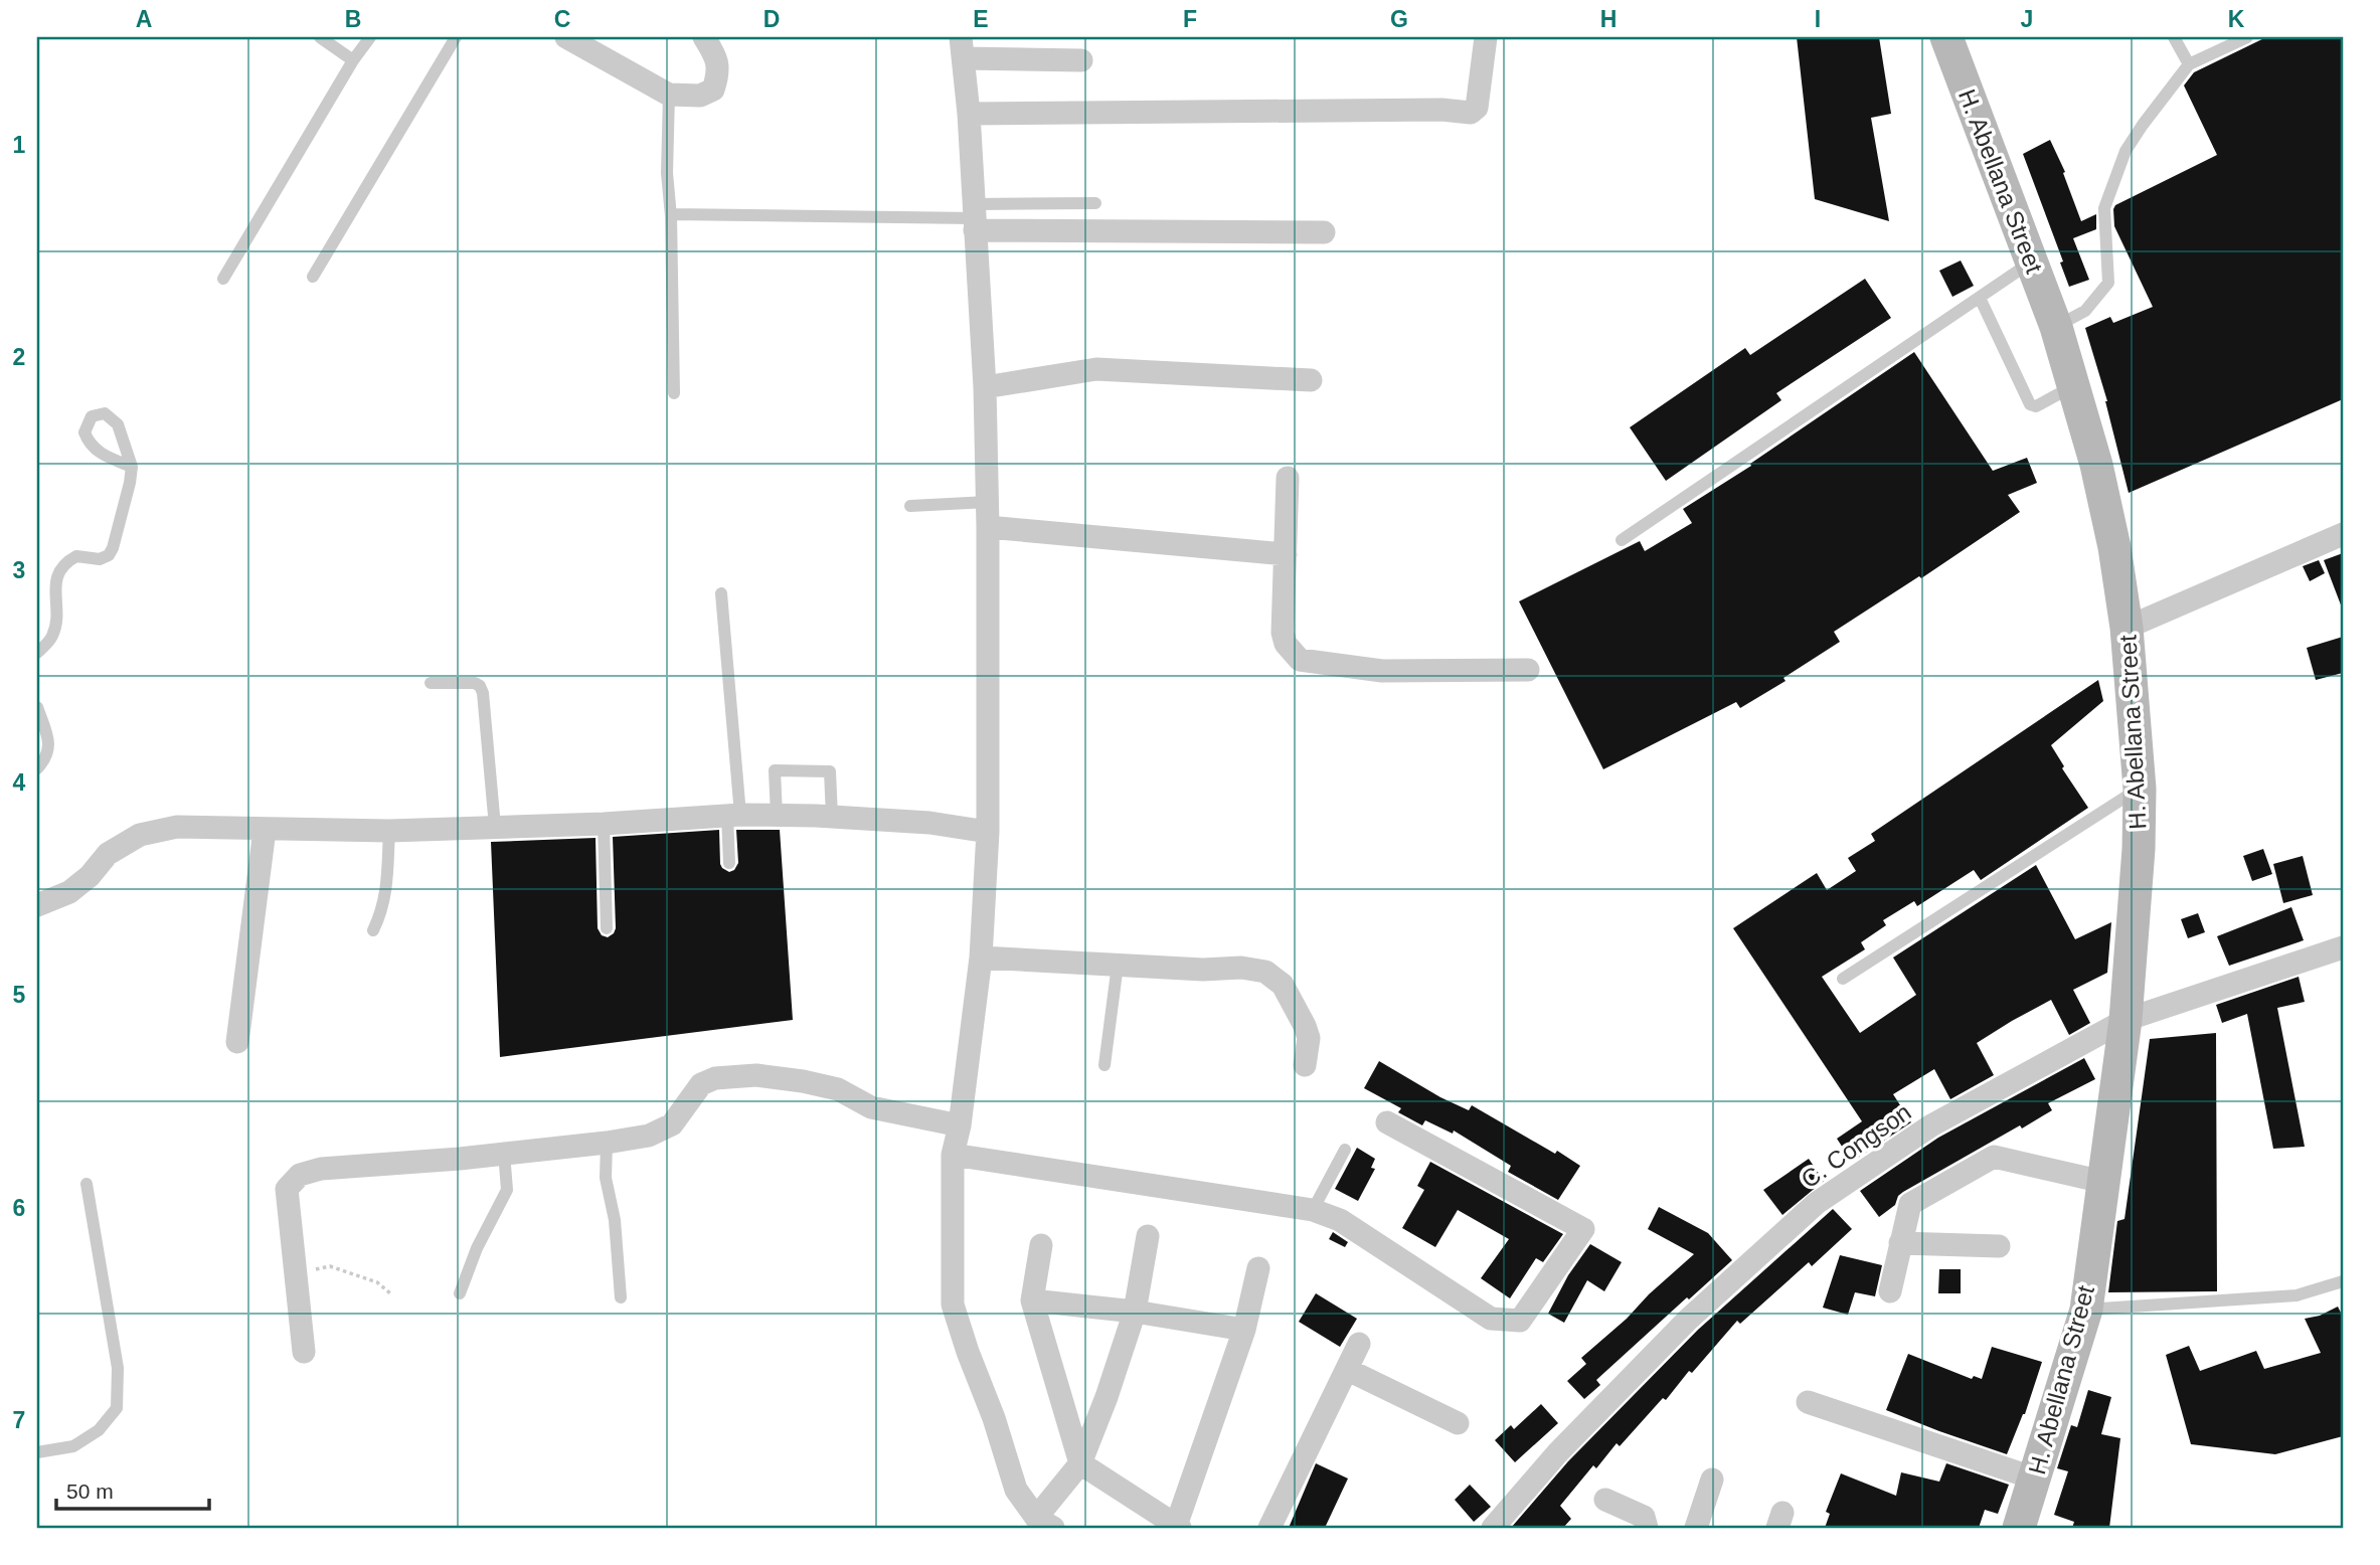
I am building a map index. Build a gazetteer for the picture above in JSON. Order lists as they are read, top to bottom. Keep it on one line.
{"streets":{"main road":["H. Abellana Street"],"street":["C. Congson"]},"crossings":[["H. Abellana Street","C. Congson"]],"scale_bar":"50 m","grid":{"columns":["A","B","C","D","E","F","G","H","I","J","K"],"rows":["1","2","3","4","5","6","7"]}}
